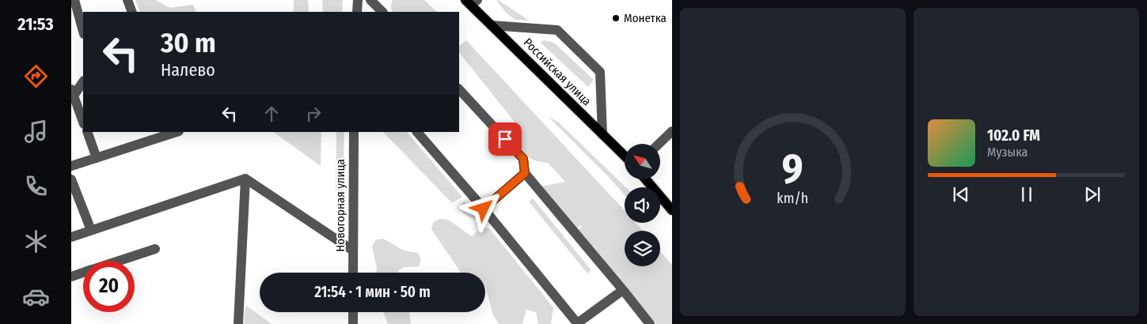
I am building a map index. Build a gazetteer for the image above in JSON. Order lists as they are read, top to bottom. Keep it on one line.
{"streets":{"main road":["Российская улица"],"street":["Новогорная улица"]},"places":["Монетка"],"north":"top left","page":{"tabs":"21:53","turn":["30 m","Налево"],"song":["102.0 FM","Музыка"],"limit":"20","trip":"21:54 · 1 мин · 50 m","gauge":["9","km/h"]}}
